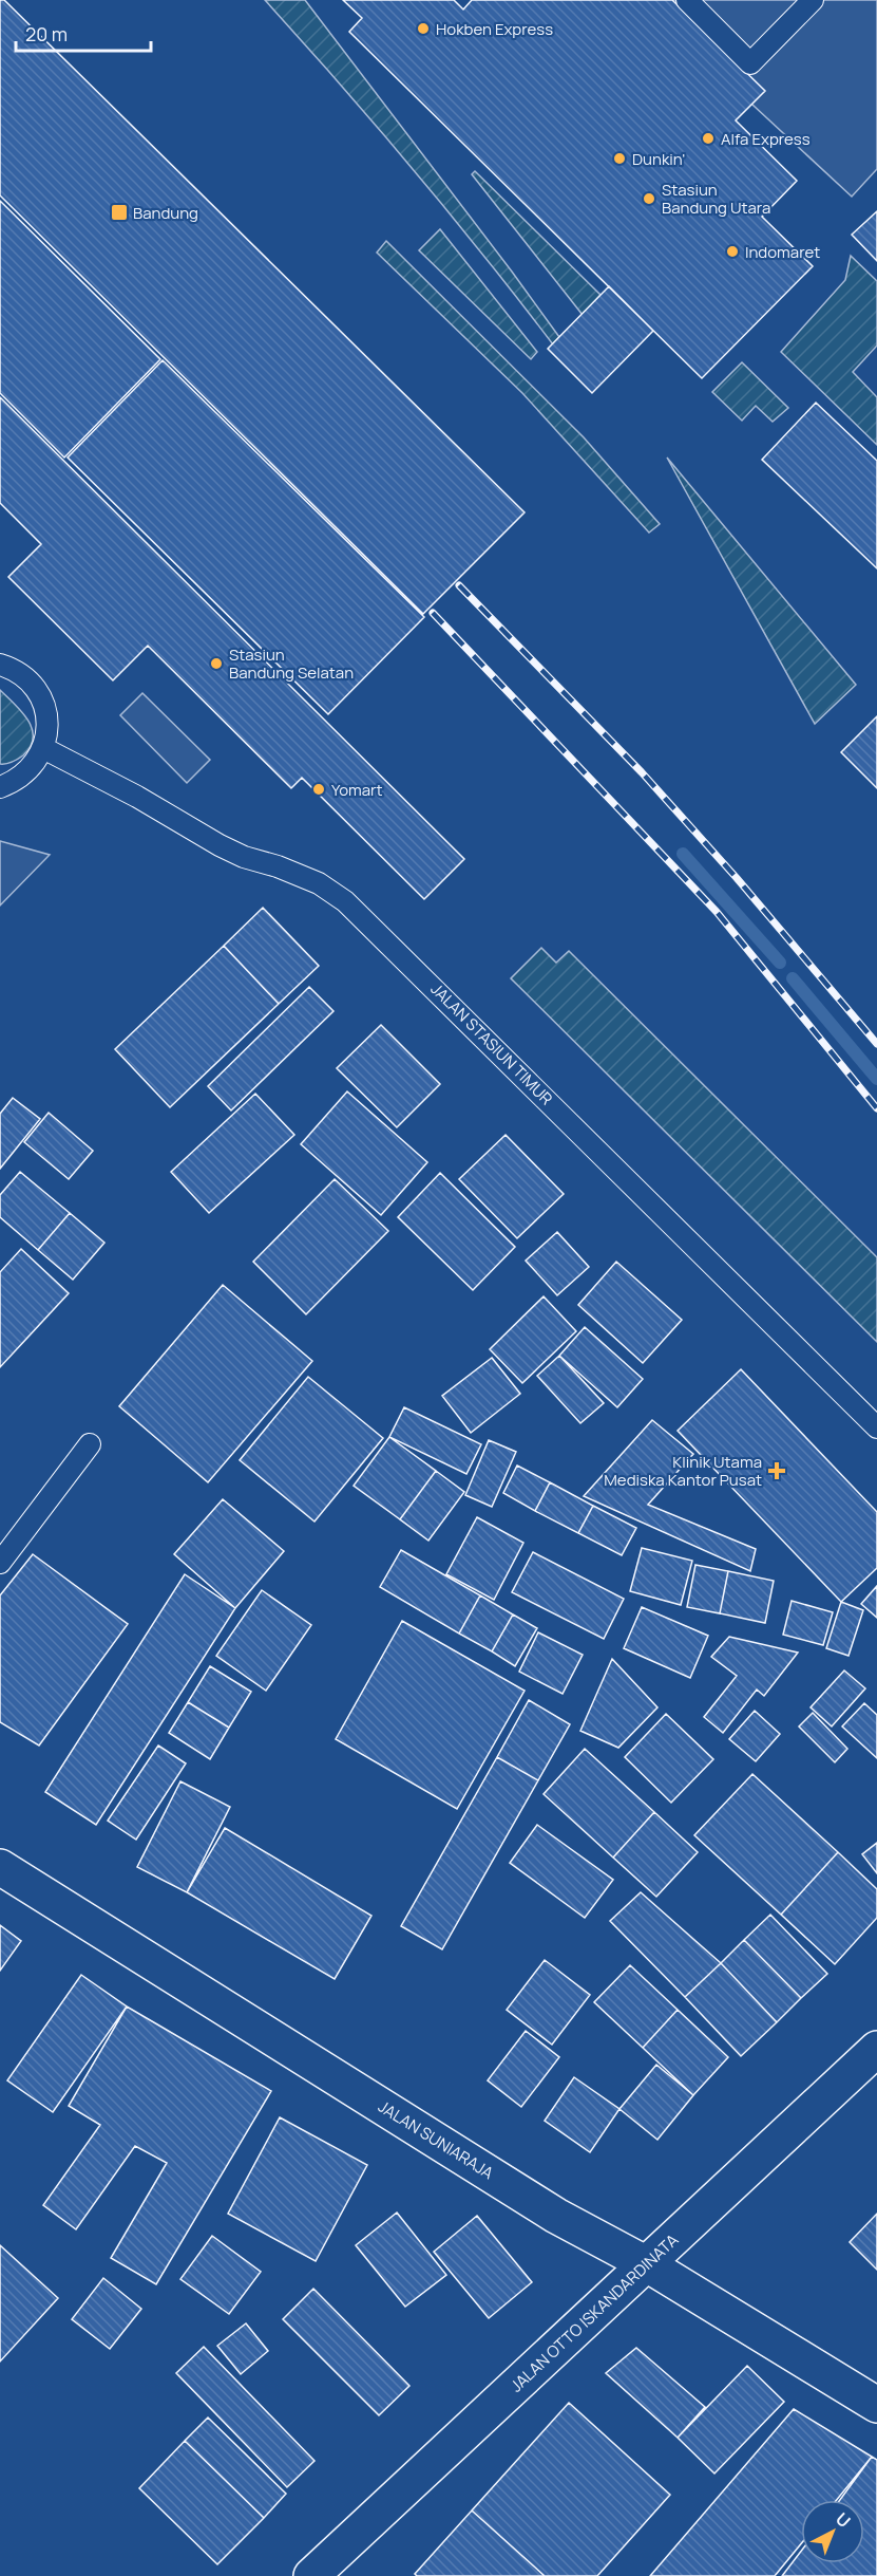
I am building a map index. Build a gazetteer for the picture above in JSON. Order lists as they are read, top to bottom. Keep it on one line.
{"streets":{"main road":["JALAN SUNIARAJA","JALAN OTTO ISKANDARDINATA"],"lane":["JALAN STASIUN TIMUR"]},"crossings":[["JALAN SUNIARAJA","JALAN OTTO ISKANDARDINATA"]],"places":{"other":["Hokben Express","Alfa Express","Dunkin'","Stasiun Bandung Utara","Indomaret","Stasiun Bandung Selatan","Yomart"],"transit":["Bandung"],"health":["Klinik Utama Mediska Kantor Pusat"]},"scale_bar":"20 m","north":"top right"}
